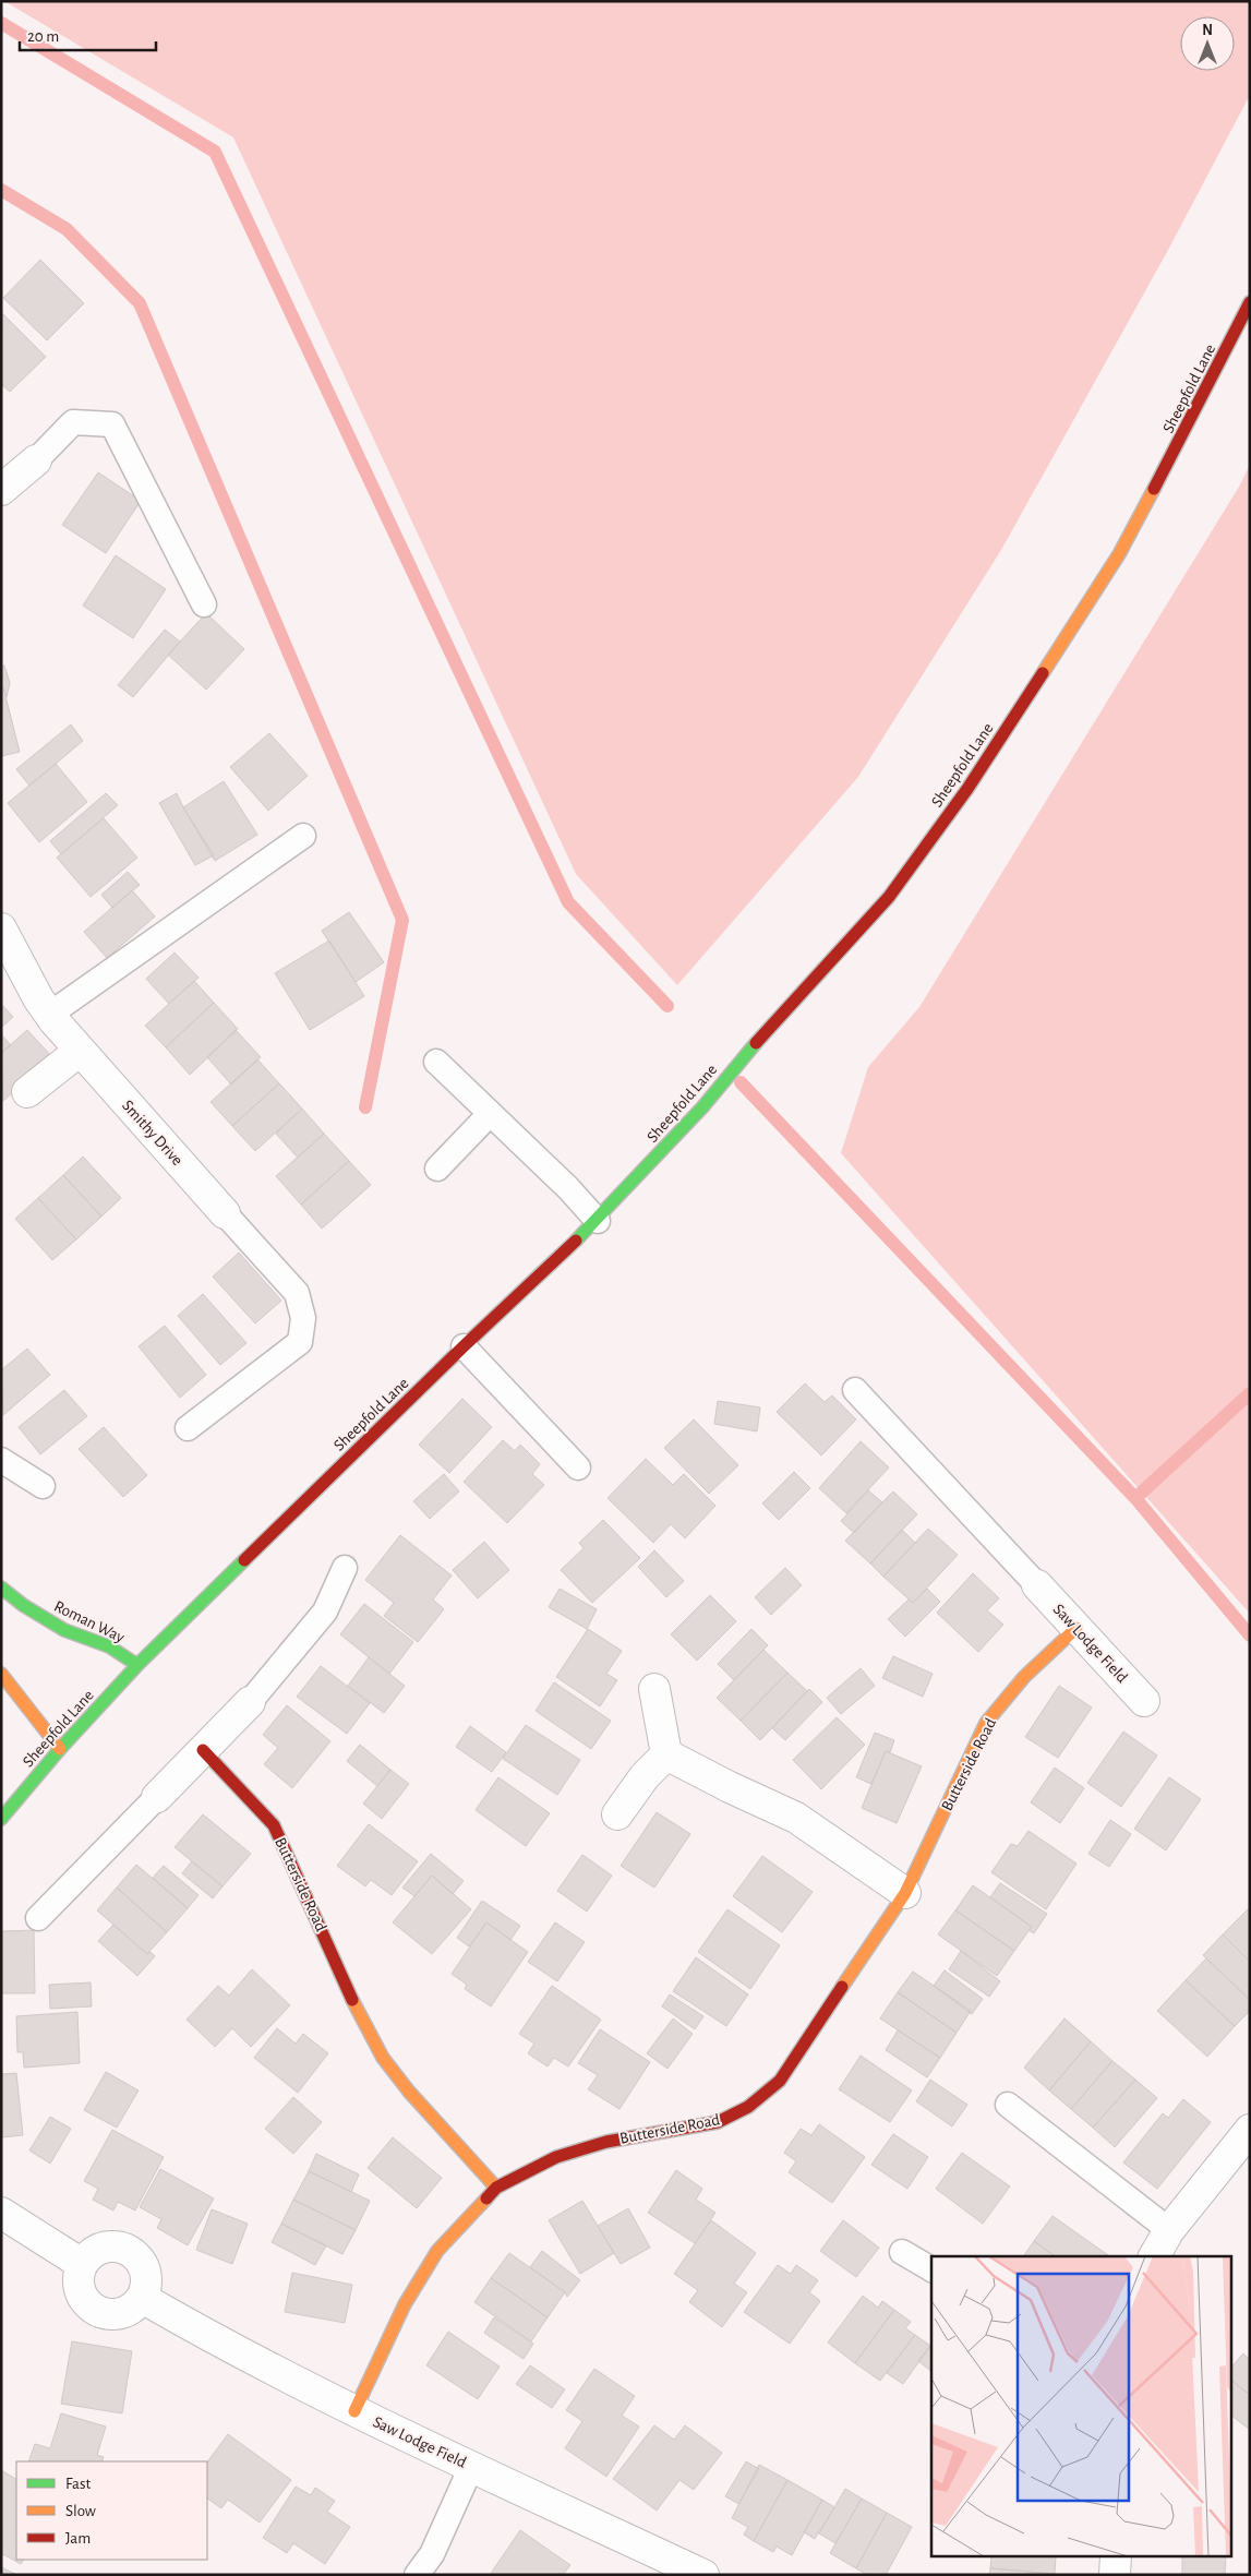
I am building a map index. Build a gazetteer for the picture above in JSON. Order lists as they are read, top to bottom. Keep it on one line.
{"streets":{"street":["Sheepfold Lane","Smithy Drive","Roman Way","Saw Lodge Field","Butterside Road"]},"crossings":[["Sheepfold Lane","Roman Way"],["Saw Lodge Field","Butterside Road"]],"legend":["Fast","Slow","Jam"],"scale_bar":"20 m","north":"top"}
